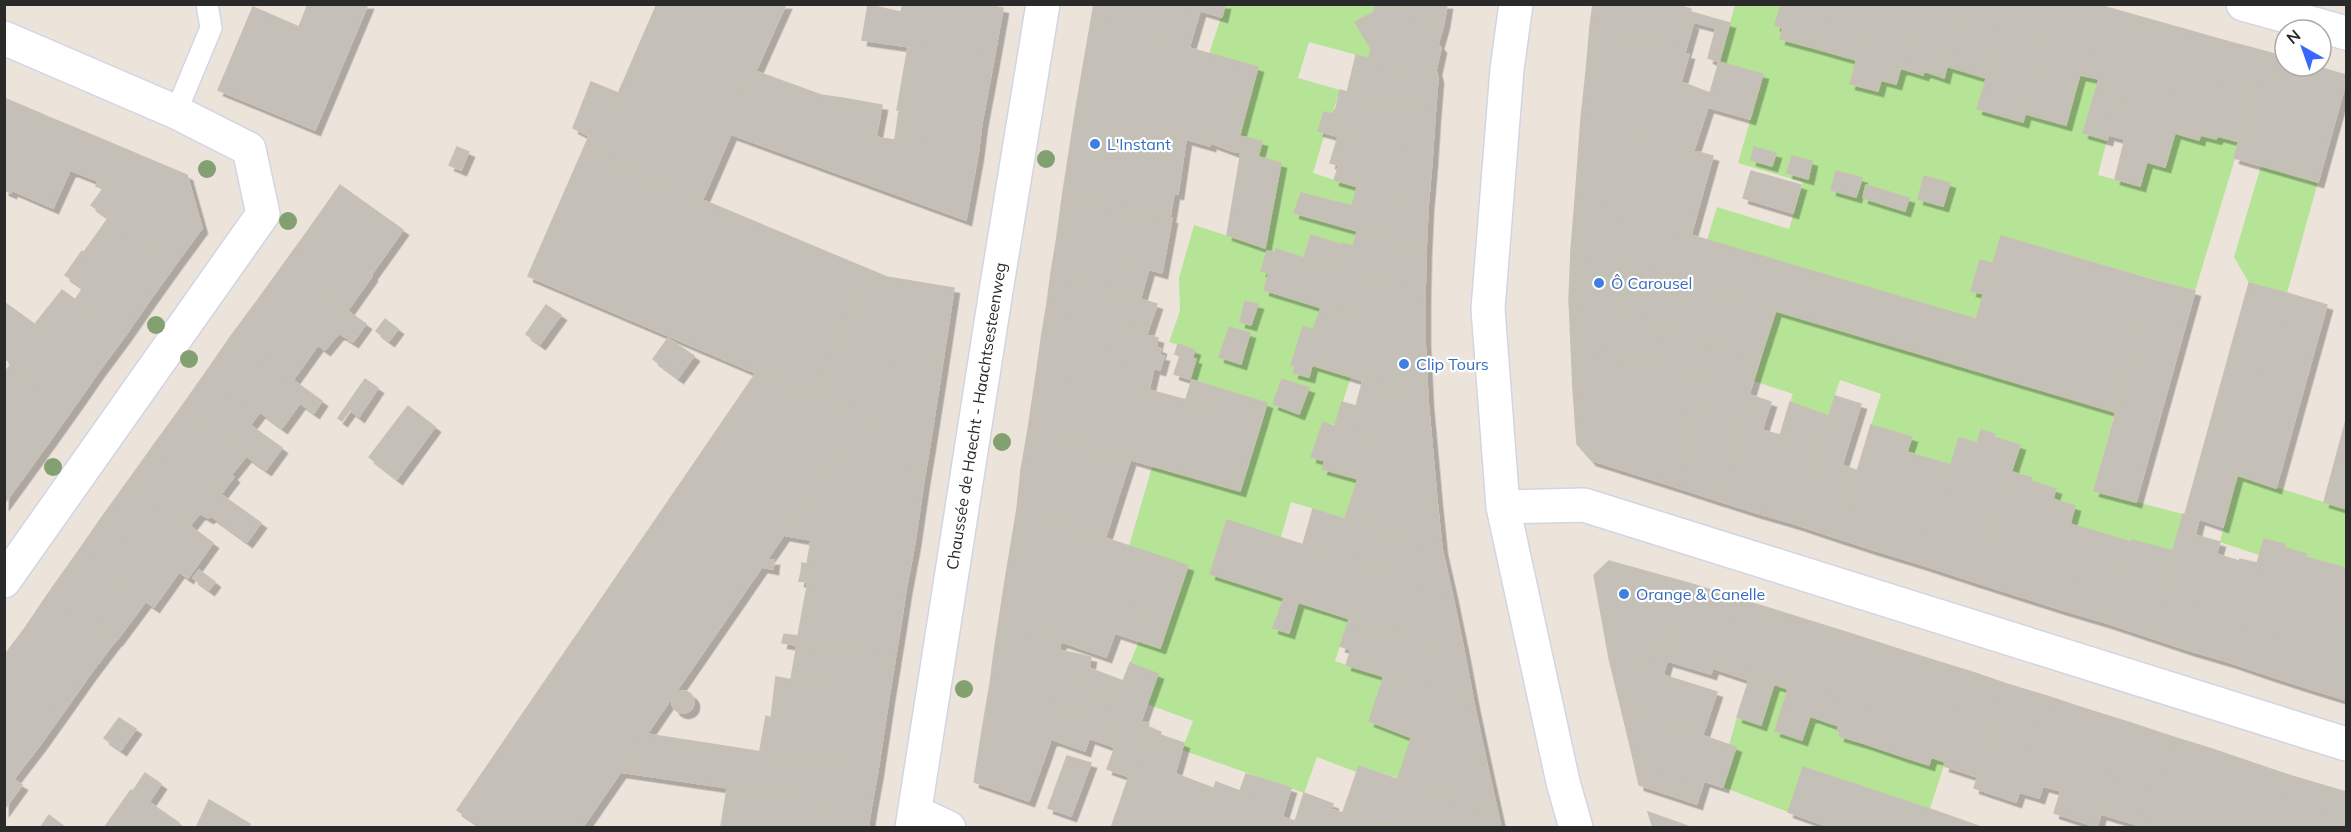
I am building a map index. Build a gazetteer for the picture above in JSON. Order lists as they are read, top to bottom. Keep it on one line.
{"streets":{"street":["Chaussée de Haecht - Haachtsesteenweg"]},"places":["L'Instant","Ô Carousel","Clip Tours","Orange & Canelle"],"north":"top left"}
